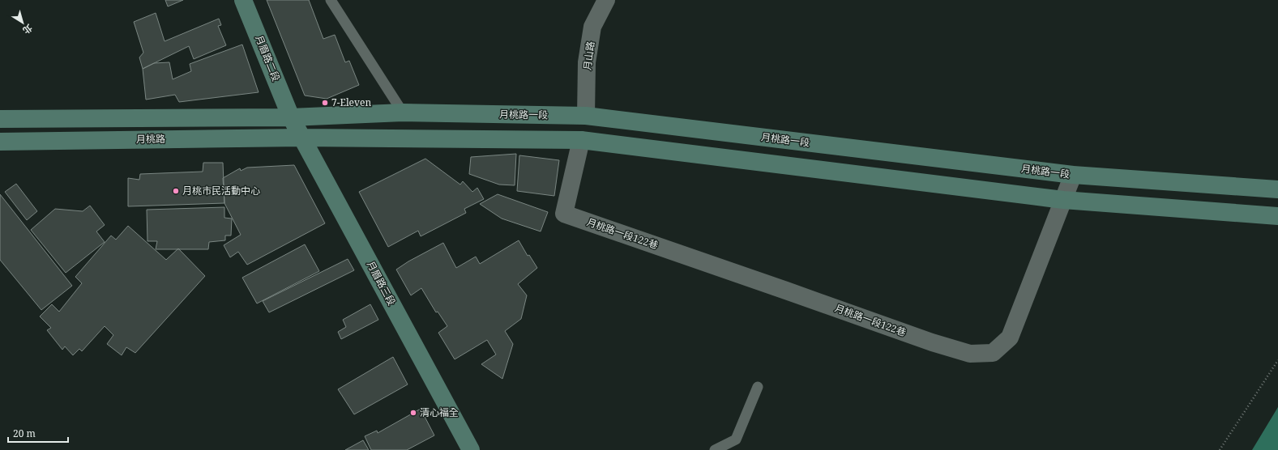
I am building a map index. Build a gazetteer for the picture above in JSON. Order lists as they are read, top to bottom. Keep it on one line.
{"streets":{"street":["月山路","月眉路二段","月桃路一段","月桃路","月桃路一段122巷","月眉路三段"]},"crossings":[["月山路","月桃路一段"],["月眉路二段","月桃路一段"],["月眉路二段","月眉路三段"],["月桃路一段","月桃路一段122巷"],["月桃路一段","月眉路三段"],["月桃路","月眉路三段"]],"places":["7-Eleven","月桃市民活動中心","清心福全"],"scale_bar":"20 m","north":"bottom right"}
